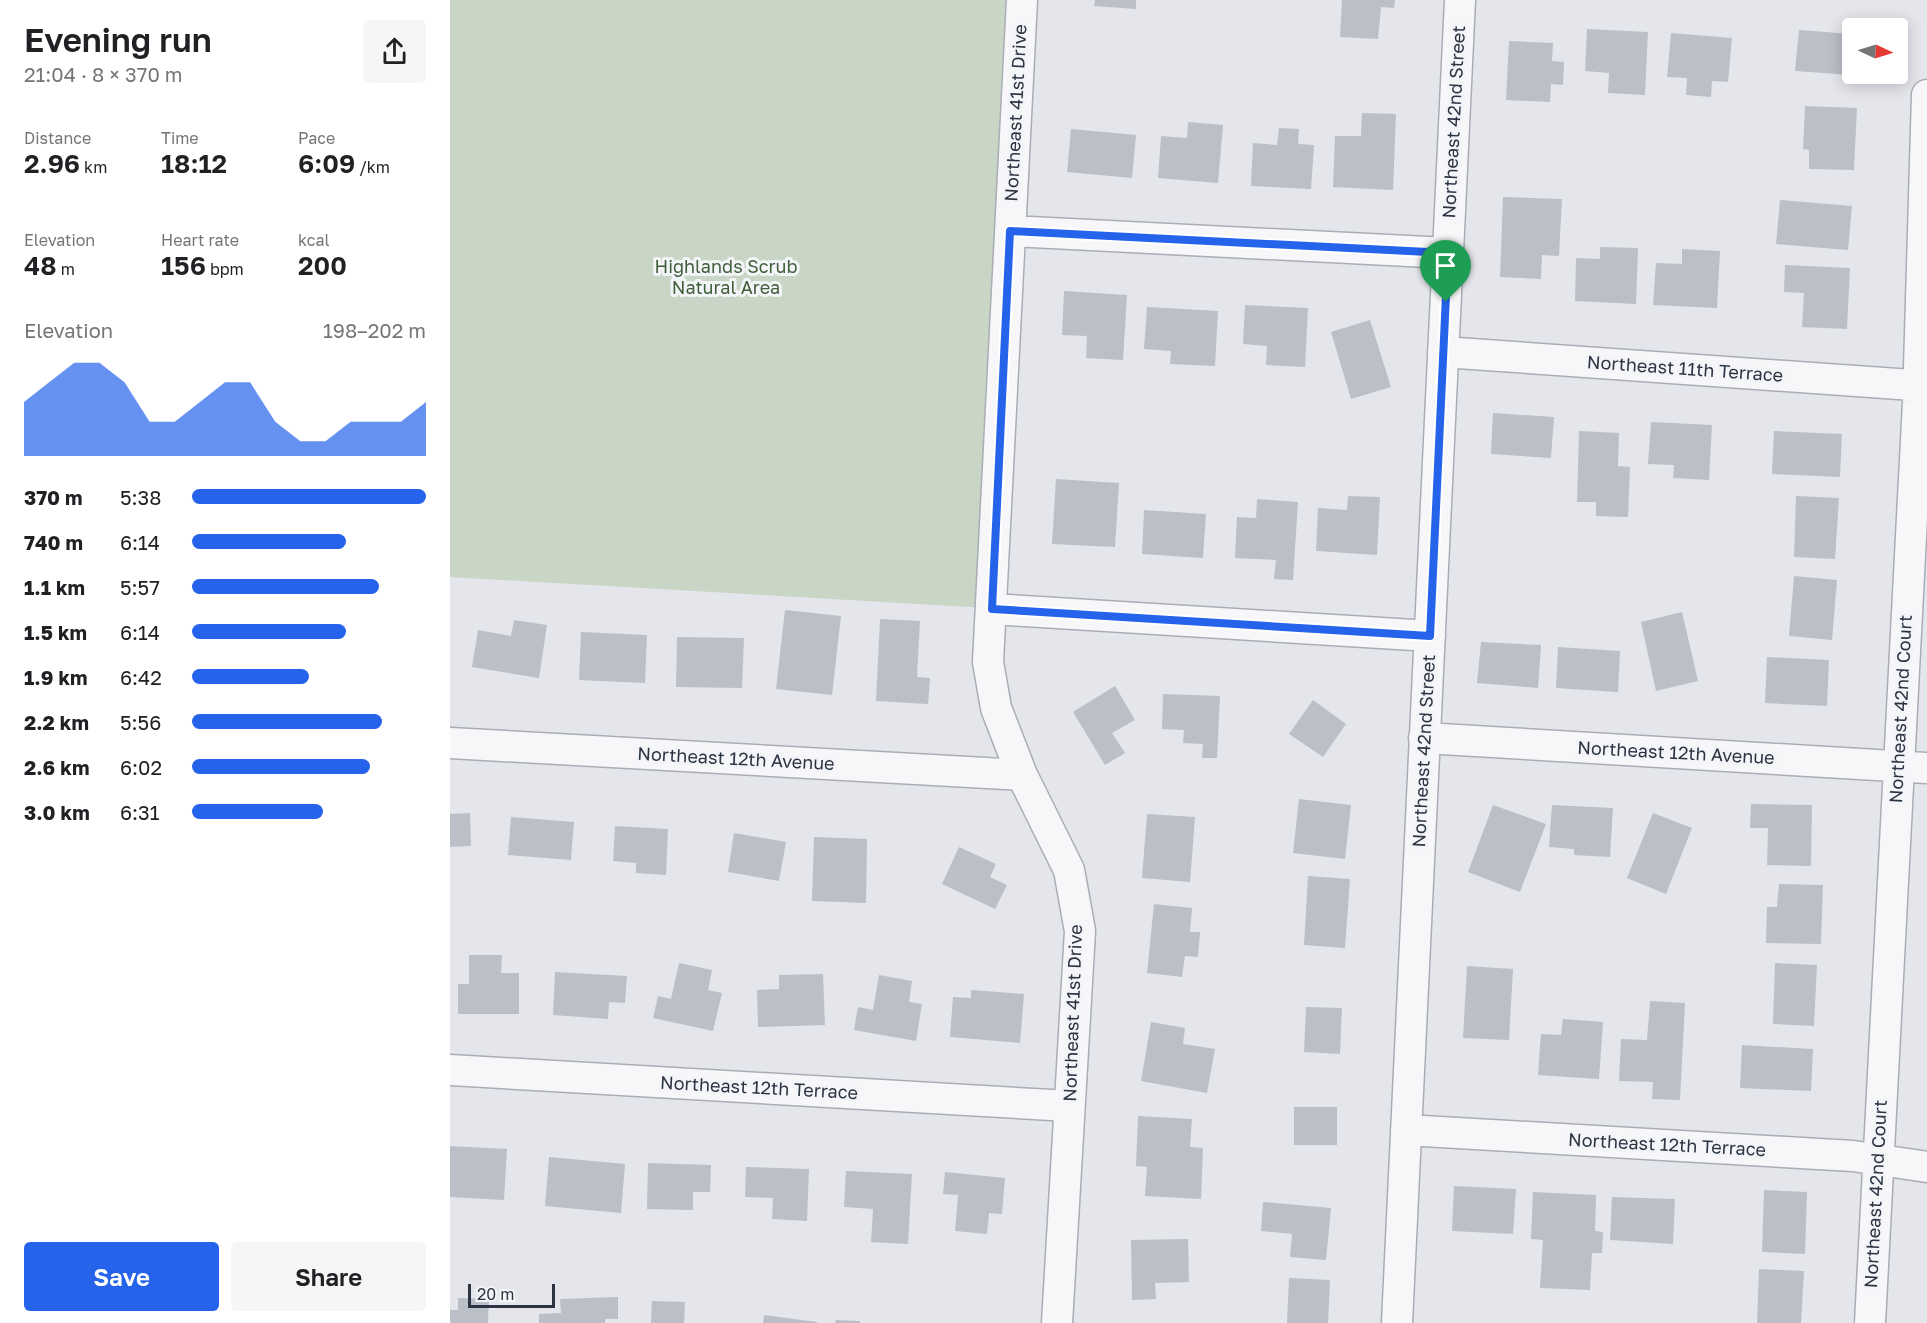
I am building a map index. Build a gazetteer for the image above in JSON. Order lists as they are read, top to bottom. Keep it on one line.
{"streets":{"street":["Northeast 41st Drive","Northeast 42nd Street","Northeast 11th Terrace","Northeast 42nd Court","Northeast 12th Avenue","Northeast 12th Terrace"]},"crossings":[["Northeast 41st Drive","Northeast 12th Avenue"],["Northeast 41st Drive","Northeast 12th Terrace"],["Northeast 42nd Street","Northeast 11th Terrace"],["Northeast 42nd Street","Northeast 12th Avenue"],["Northeast 42nd Street","Northeast 12th Terrace"],["Northeast 11th Terrace","Northeast 42nd Court"],["Northeast 42nd Court","Northeast 12th Avenue"],["Northeast 42nd Court","Northeast 12th Terrace"]],"parks":["Highlands Scrub Natural Area"],"scale_bar":"20 m","north":"right","page":{"heading":["Evening run","21:04 · 8 × 370 m"],"stats":[["Distance","2.96 km"],["Time","18:12"],["Pace","6:09 /km"],["Elevation","48 m"],["Heart rate","156 bpm"],["kcal","200"]],"chart":["Elevation","198–202 m"],"list":[{"name":"370 m","note":"5:38"},{"name":"740 m","note":"6:14"},{"name":"1.1 km","note":"5:57"},{"name":"1.5 km","note":"6:14"},{"name":"1.9 km","note":"6:42"},{"name":"2.2 km","note":"5:56"},{"name":"2.6 km","note":"6:02"},{"name":"3.0 km","note":"6:31"}],"buttons":["Save","Share"],"scale":"20 m"}}
